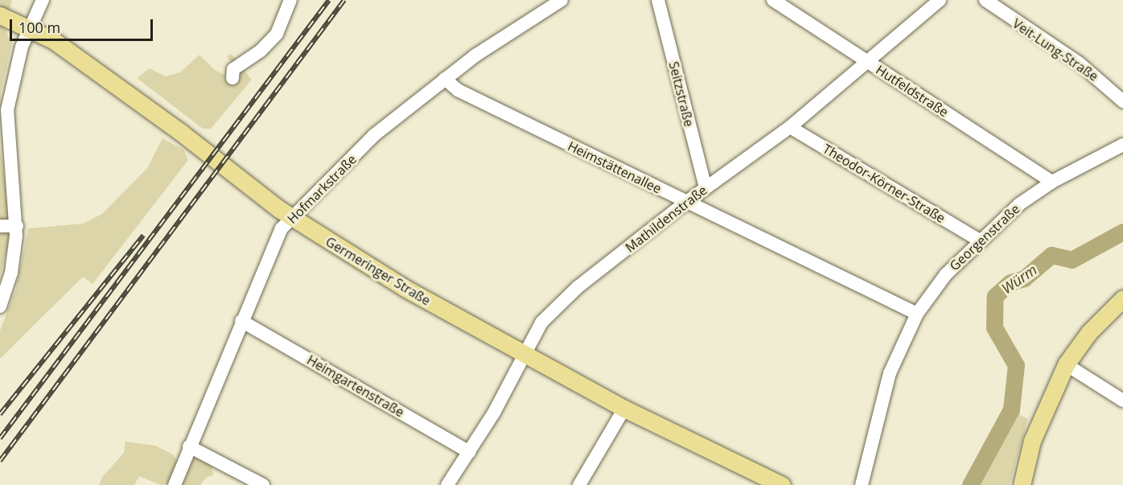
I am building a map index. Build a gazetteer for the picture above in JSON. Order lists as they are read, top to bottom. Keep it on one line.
{"streets":{"main road":["Germeringer Straße"],"street":["Veit-Lung-Straße","Hutfeldstraße","Seitzstraße","Heimstättenallee","Theodor-Körner-Straße","Hofmarkstraße","Mathildenstraße","Georgenstraße","Heimgartenstraße"]},"crossings":[["Hutfeldstraße","Mathildenstraße"],["Hutfeldstraße","Georgenstraße"],["Seitzstraße","Mathildenstraße"],["Heimstättenallee","Hofmarkstraße"],["Heimstättenallee","Mathildenstraße"],["Heimstättenallee","Georgenstraße"],["Theodor-Körner-Straße","Mathildenstraße"],["Theodor-Körner-Straße","Georgenstraße"],["Hofmarkstraße","Germeringer Straße"],["Hofmarkstraße","Heimgartenstraße"],["Mathildenstraße","Germeringer Straße"],["Mathildenstraße","Heimgartenstraße"]],"water":["Würm"],"scale_bar":"100 m"}
